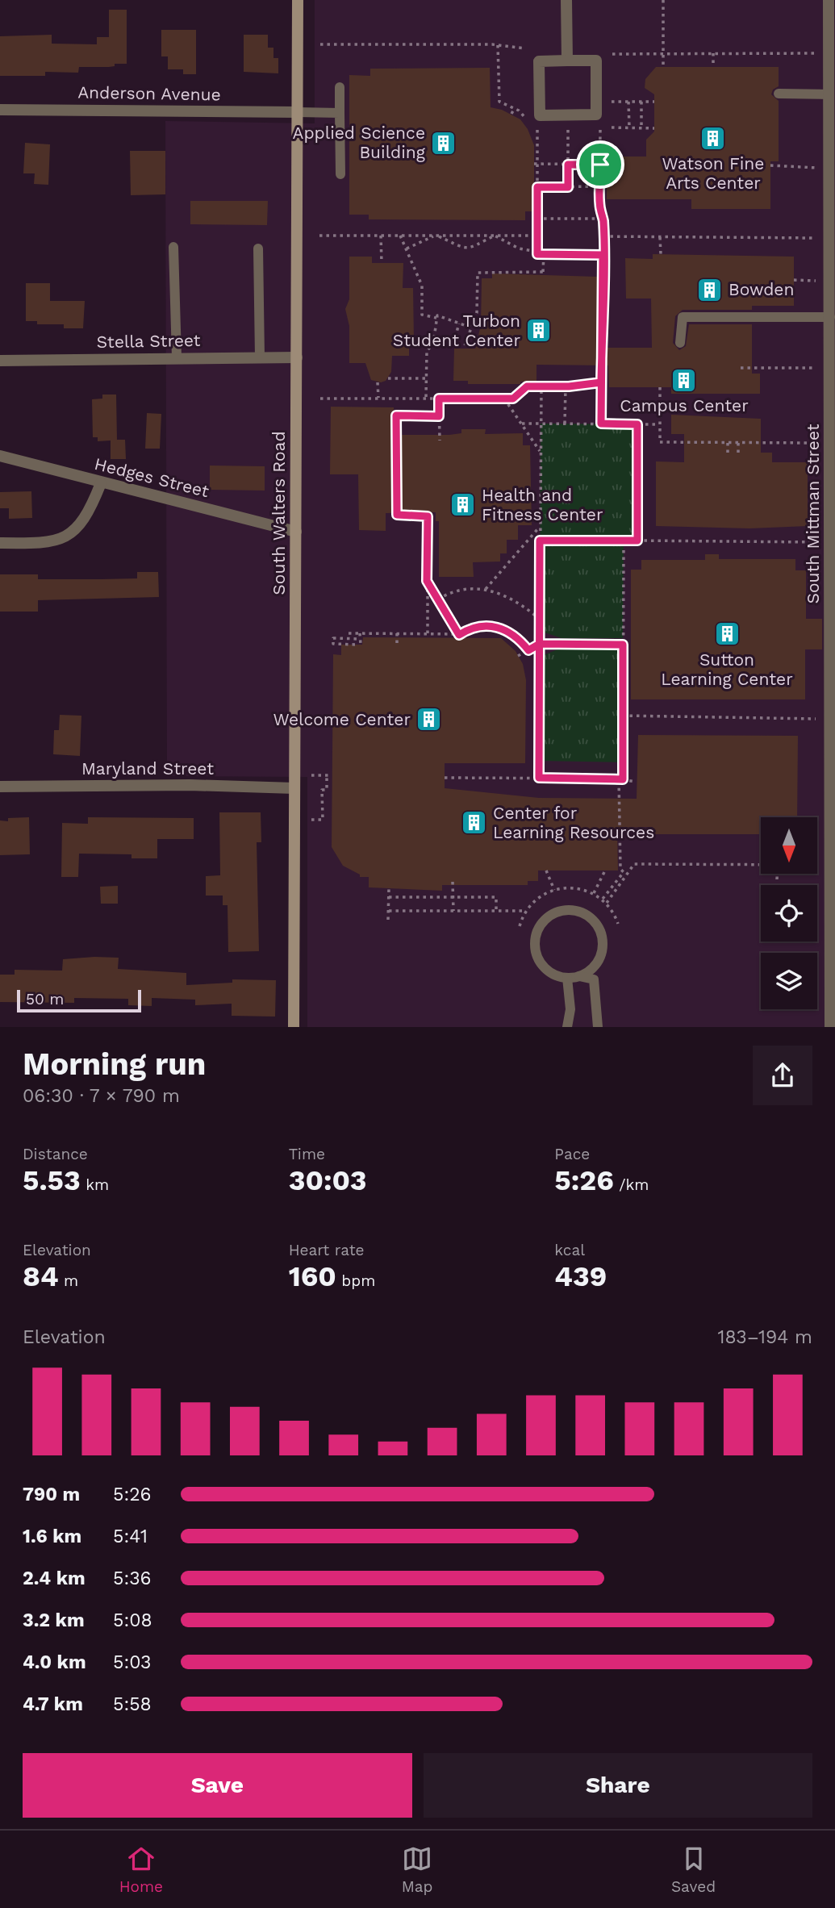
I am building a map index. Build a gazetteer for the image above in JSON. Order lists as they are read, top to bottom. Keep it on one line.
{"streets":{"main road":["South Walters Road"],"street":["Anderson Avenue","Stella Street","Hedges Street","South Mittman Street","Maryland Street"]},"crossings":[["Anderson Avenue","South Walters Road"],["Stella Street","South Walters Road"],["Hedges Street","South Walters Road"],["South Walters Road","Maryland Street"]],"places":{"building":["Watson Fine Arts Center","Applied Science Building","Bowden","Turbon Student Center","Campus Center","Health and Fitness Center","Sutton Learning Center","Welcome Center","Center for Learning Resources"]},"scale_bar":"50 m","north":"bottom","page":{"scale":"50 m","heading":["Morning run","06:30 · 7 × 790 m"],"stats":[["Distance","5.53 km"],["Time","30:03"],["Pace","5:26 /km"],["Elevation","84 m"],["Heart rate","160 bpm"],["kcal","439"]],"chart":["Elevation","183–194 m"],"list":[{"name":"790 m","note":"5:26"},{"name":"1.6 km","note":"5:41"},{"name":"2.4 km","note":"5:36"},{"name":"3.2 km","note":"5:08"},{"name":"4.0 km","note":"5:03"},{"name":"4.7 km","note":"5:58"}],"buttons":["Save","Share"],"tabs":["Home","Map","Saved"]}}
